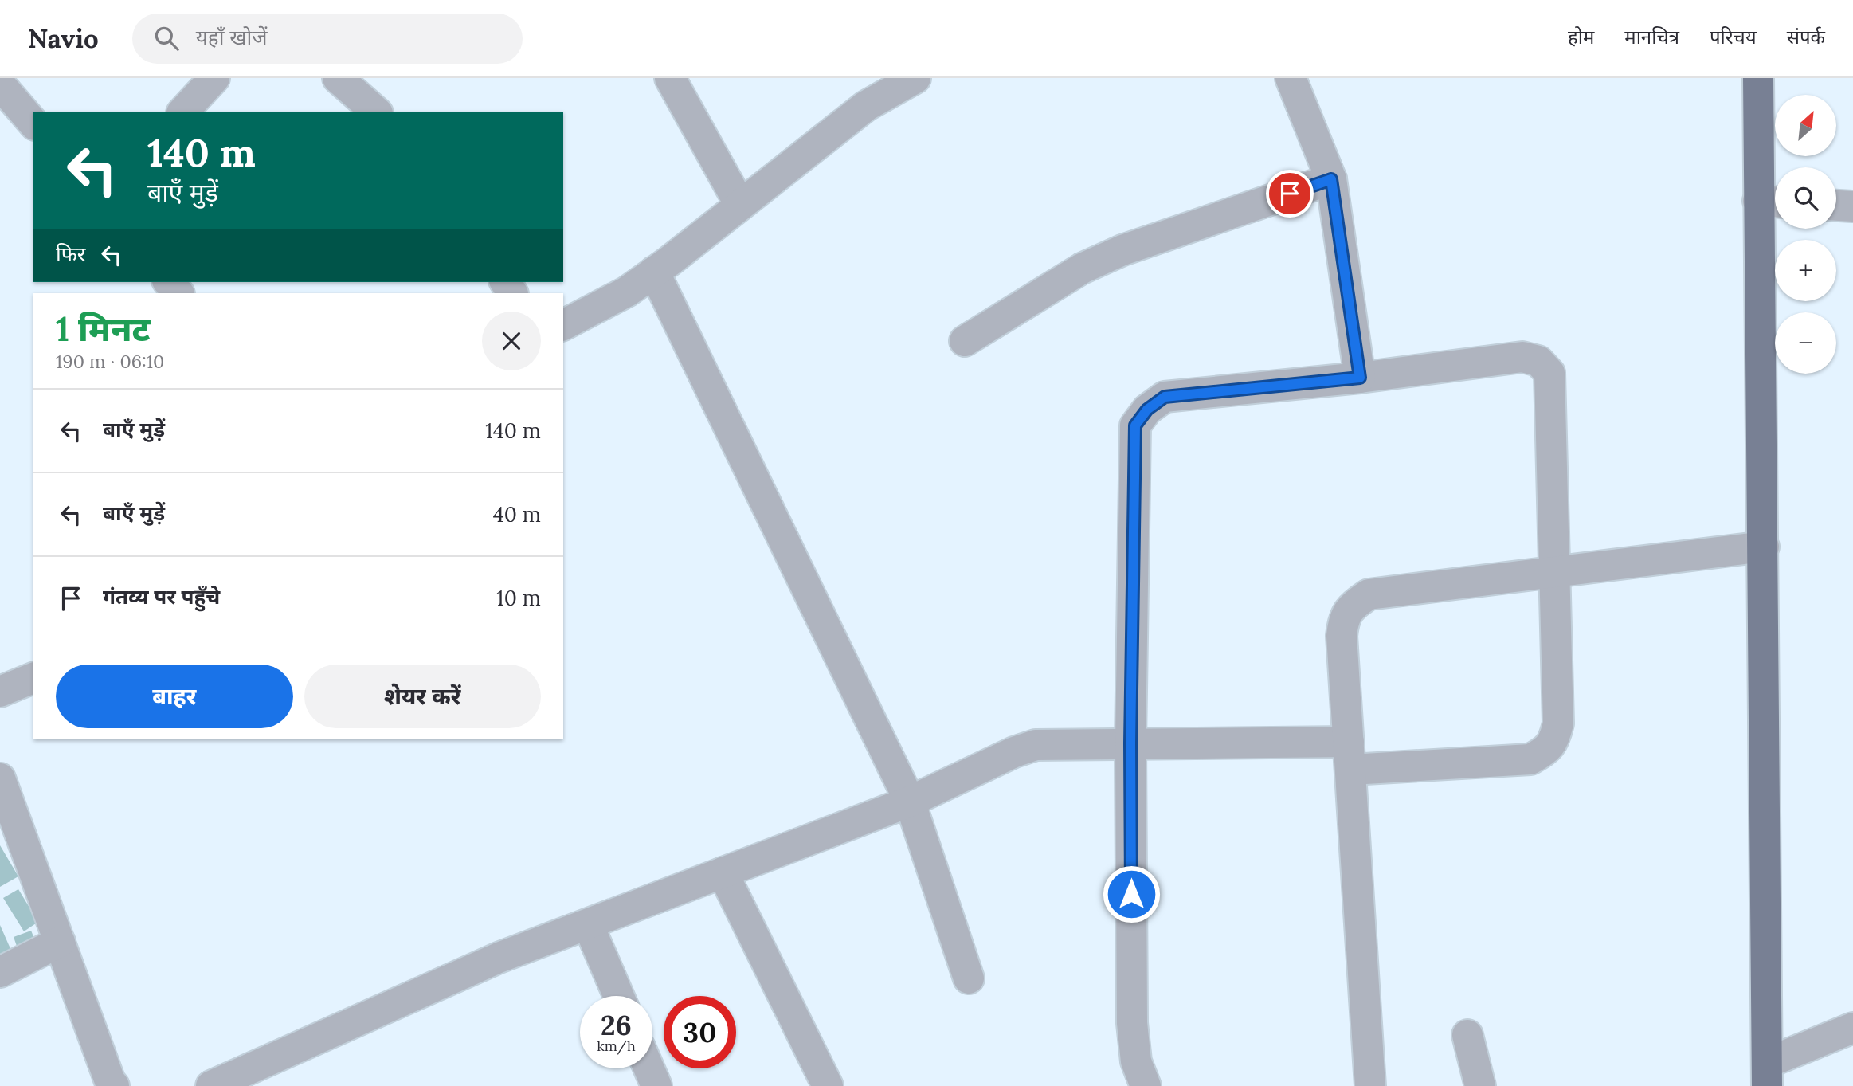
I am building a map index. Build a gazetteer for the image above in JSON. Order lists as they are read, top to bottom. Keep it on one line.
{"north":"top right","page":{"header":"Navio","search":"यहाँ खोजें","nav":["होम","मानचित्र","परिचय","संपर्क"],"map_buttons":["+","−"],"turn":["140 m","बाएँ मुड़ें"],"then":"फिर","heading":["1 मिनट","190 m · 06:10"],"list":[{"name":"बाएँ मुड़ें","value":"140 m"},{"name":"बाएँ मुड़ें","value":"40 m"},{"name":"गंतव्य पर पहुँचे","value":"10 m"}],"buttons":["बाहर","शेयर करें"],"speed":"26 km/h","limit":"30"}}
